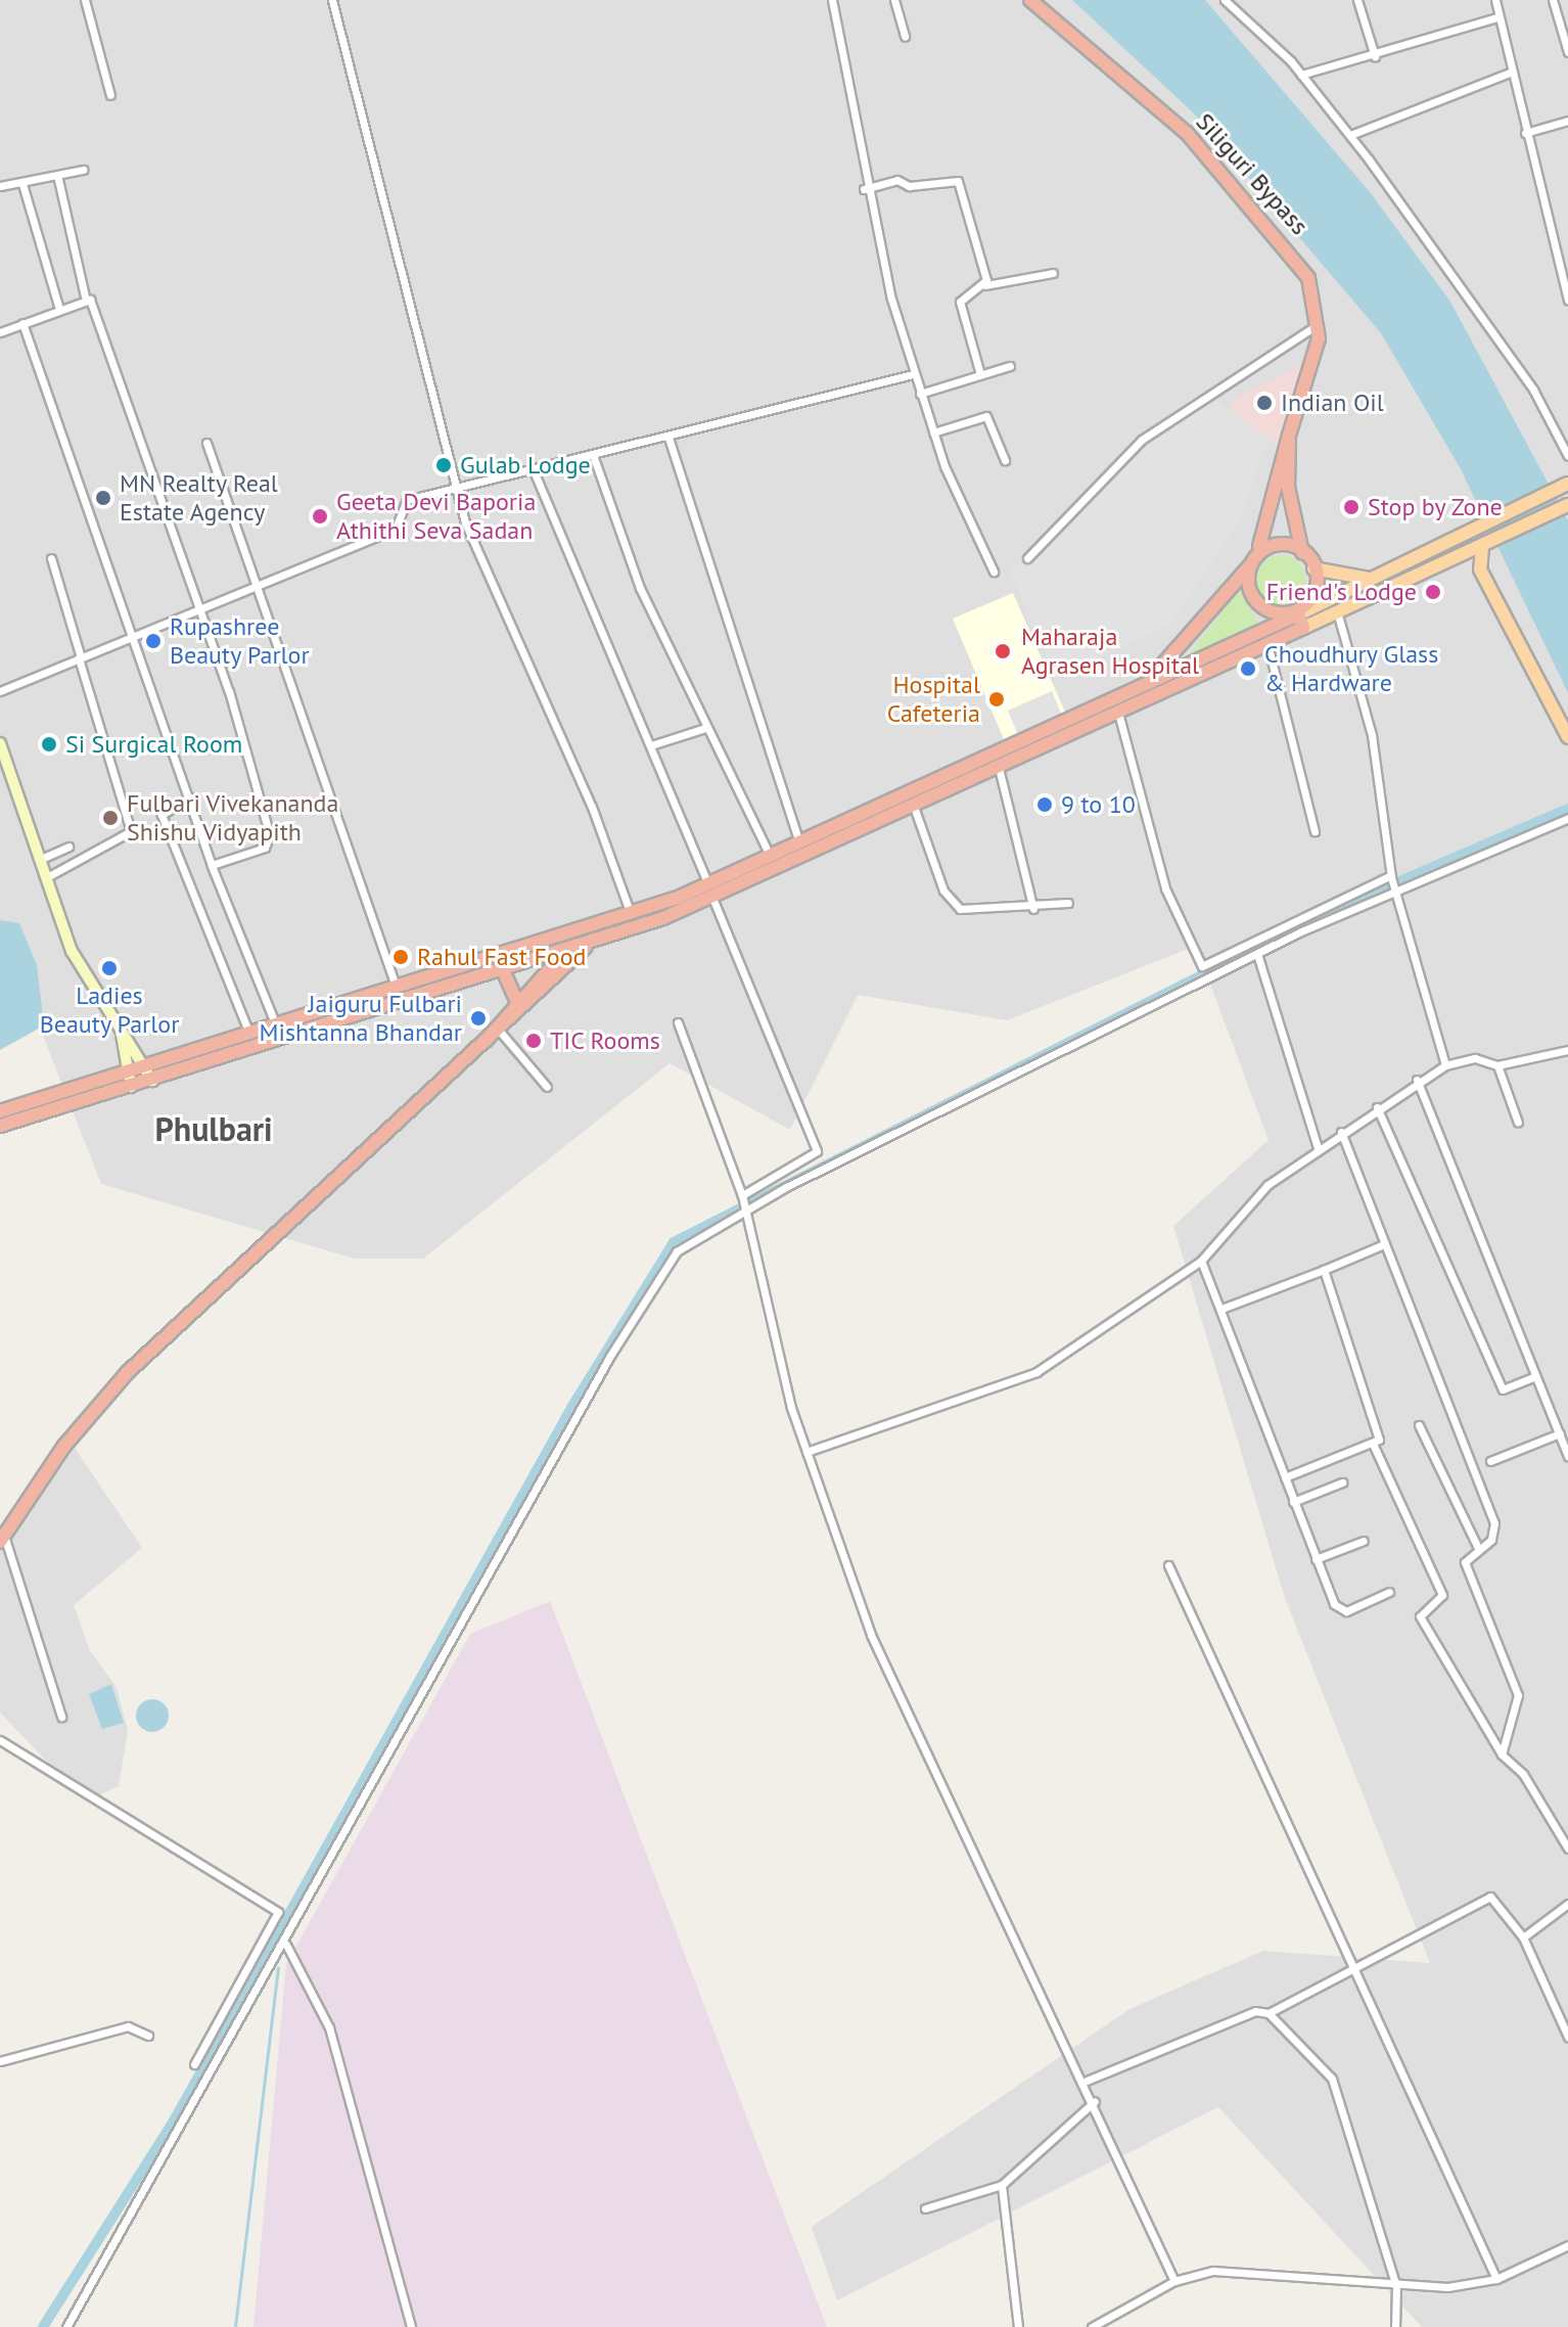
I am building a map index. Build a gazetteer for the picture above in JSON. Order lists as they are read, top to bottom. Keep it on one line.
{"streets":{"highway":["Siliguri Bypass"]},"districts":["Phulbari"],"places":["Indian Oil","Gulab Lodge","MN Realty Real Estate Agency","Stop by Zone","Geeta Devi Baporia Athithi Seva Sadan","Friend's Lodge","Rupashree Beauty Parlor","Maharaja Agrasen Hospital","Choudhury Glass & Hardware","Hospital Cafeteria","Si Surgical Room","9 to 10","Fulbari Vivekananda Shishu Vidyapith","Rahul Fast Food","Ladies Beauty Parlor","Jaiguru Fulbari Mishtanna Bhandar","TIC Rooms"]}
